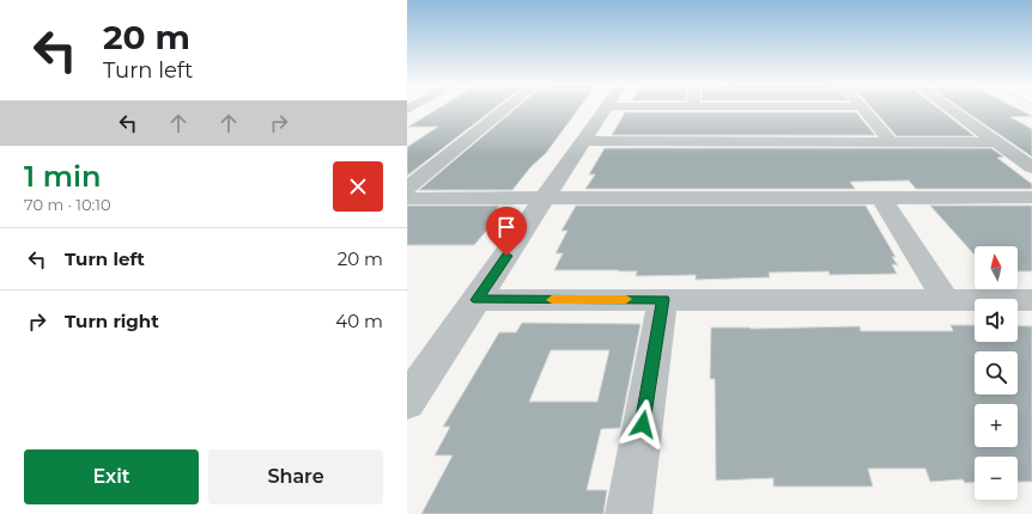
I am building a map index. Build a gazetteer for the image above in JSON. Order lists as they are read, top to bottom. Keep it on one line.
{"north":"top","page":{"turn":["20 m","Turn left"],"heading":["1 min","70 m · 10:10"],"list":[{"name":"Turn left","value":"20 m"},{"name":"Turn right","value":"40 m"}],"map_buttons":["+","−"],"buttons":["Exit","Share"]}}
